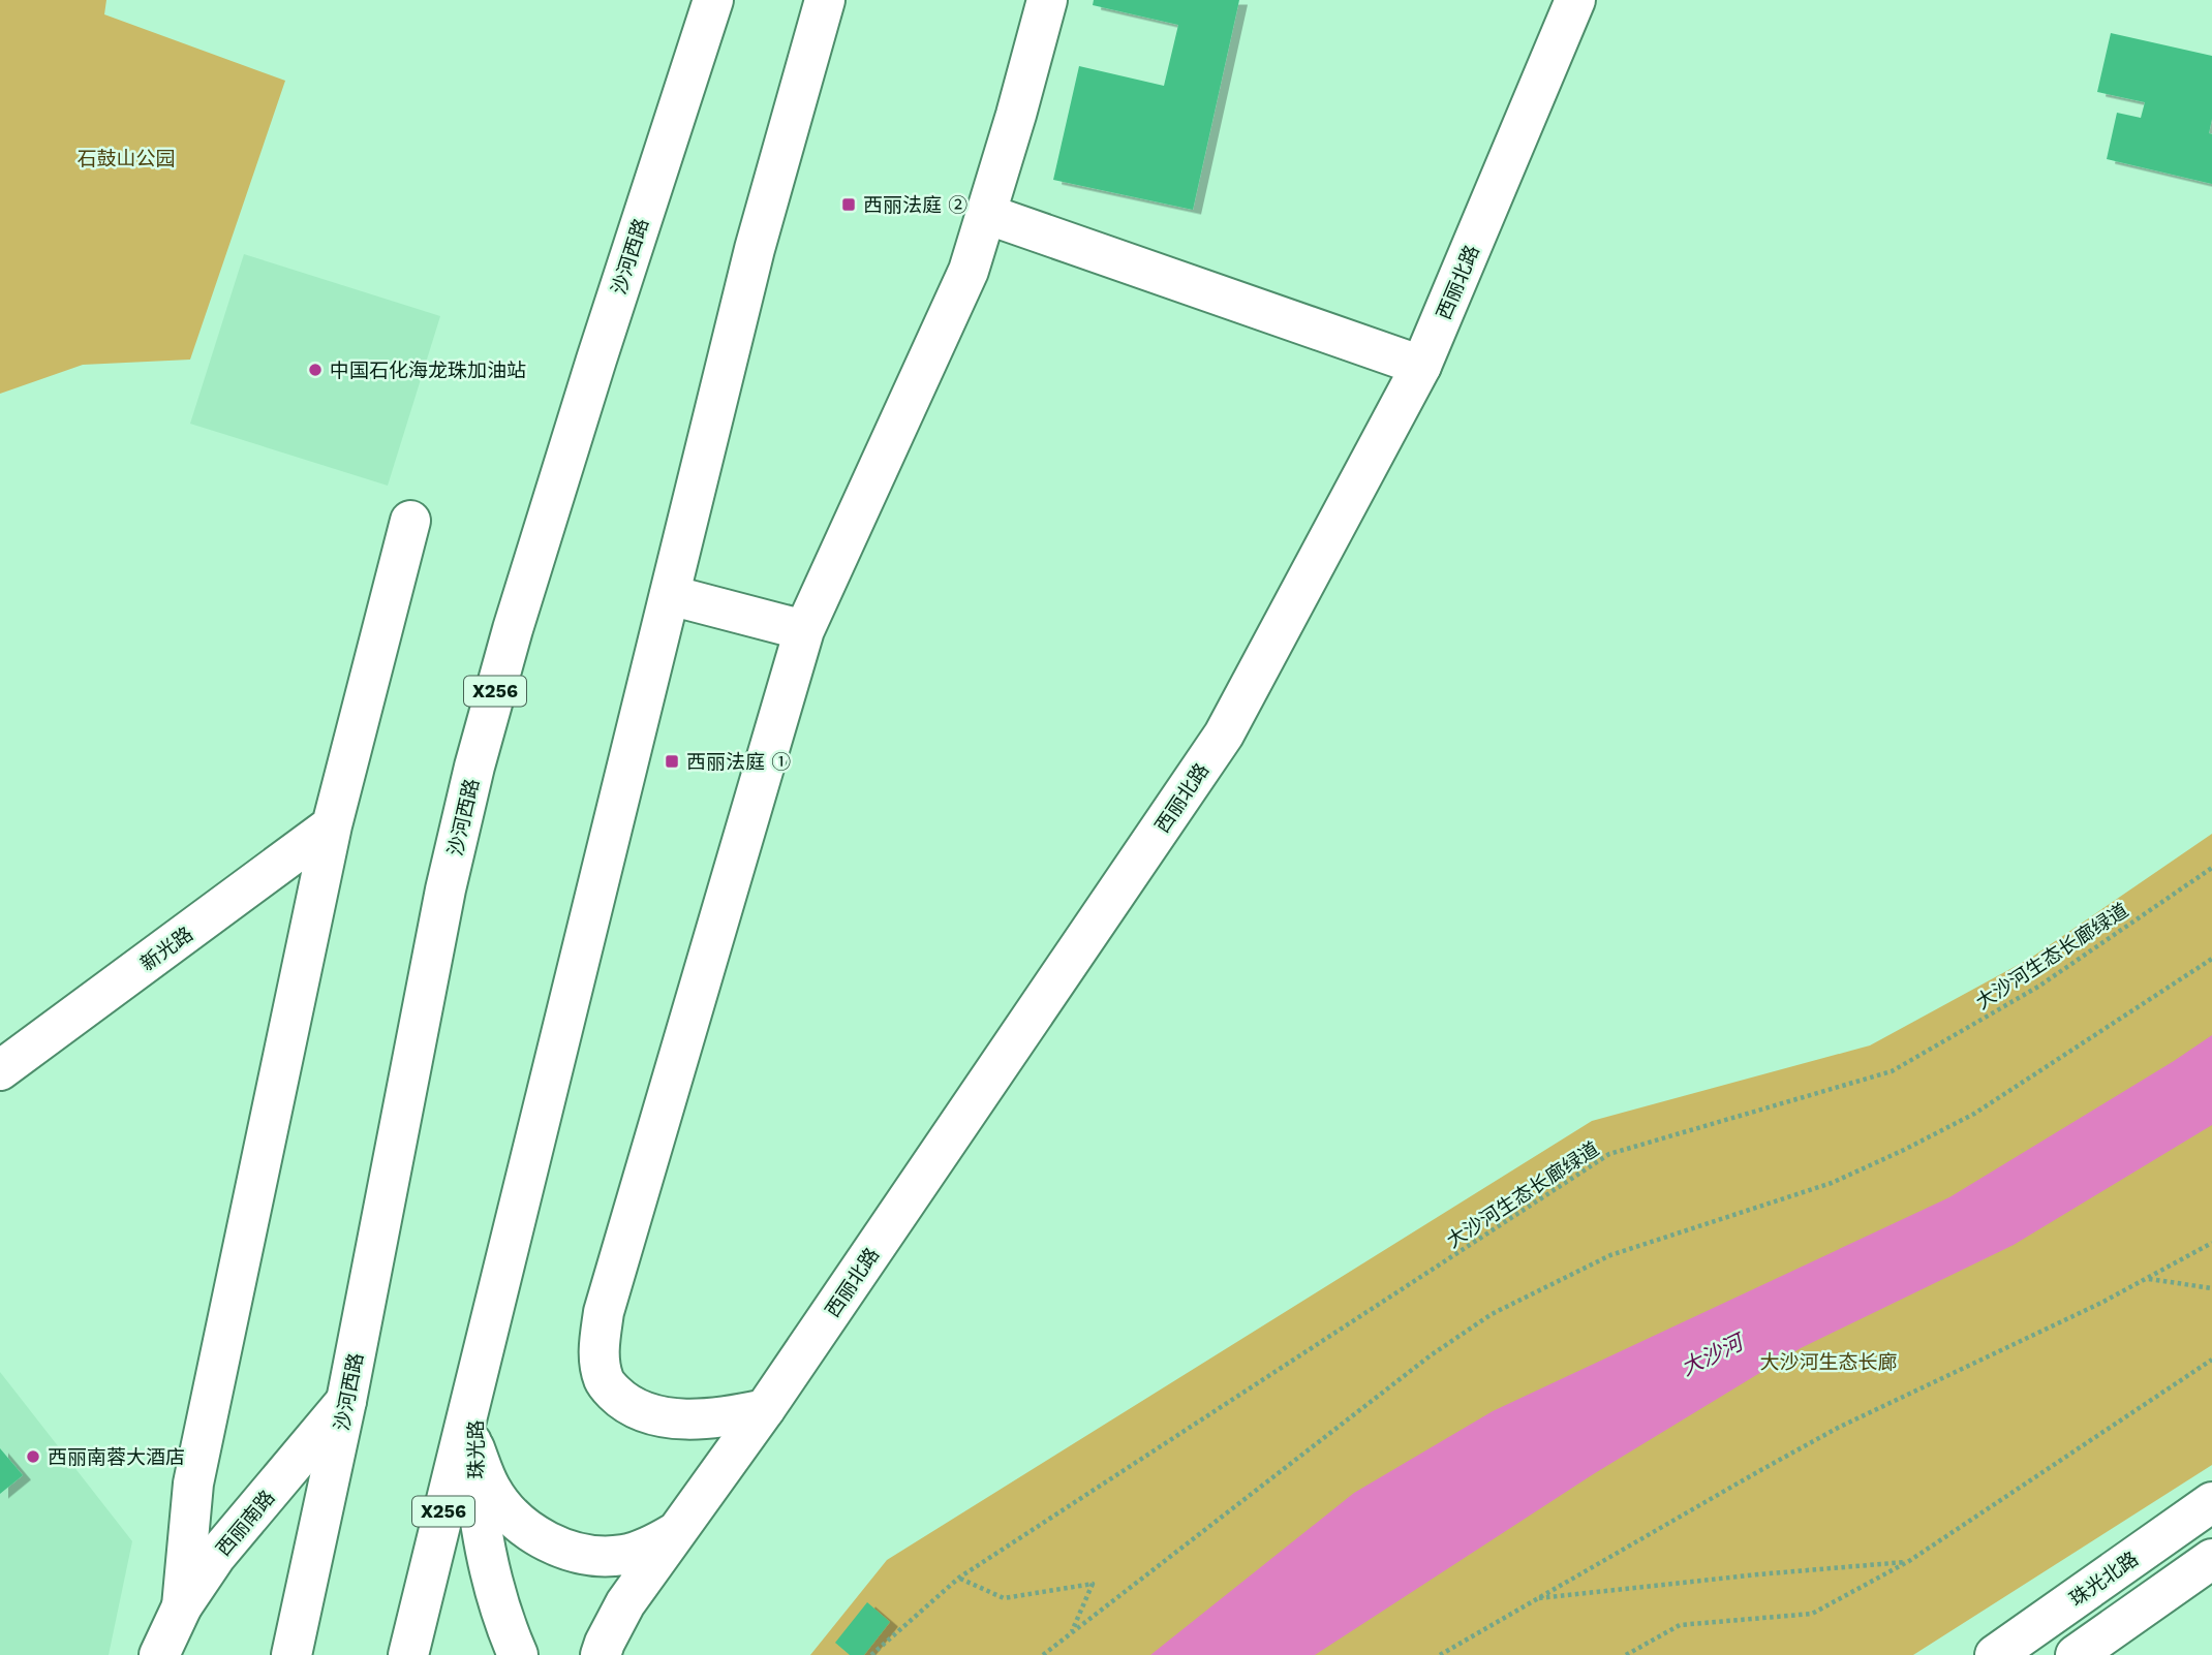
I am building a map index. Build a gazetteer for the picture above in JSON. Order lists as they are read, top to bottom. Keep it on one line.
{"streets":{"street":["沙河西路","西丽北路","X256","新光路","珠光路","西丽南路","珠光北路"],"path":["大沙河生态长廊绿道"]},"crossings":[["沙河西路","西丽南路"],["西丽北路","珠光路"],["X256","珠光路"]],"water":["大沙河"],"parks":["石鼓山公园","大沙河生态长廊"],"places":{"transit":["西丽法庭 ②","西丽法庭 ①"],"other":["中国石化海龙珠加油站","西丽南蓉大酒店"]}}
